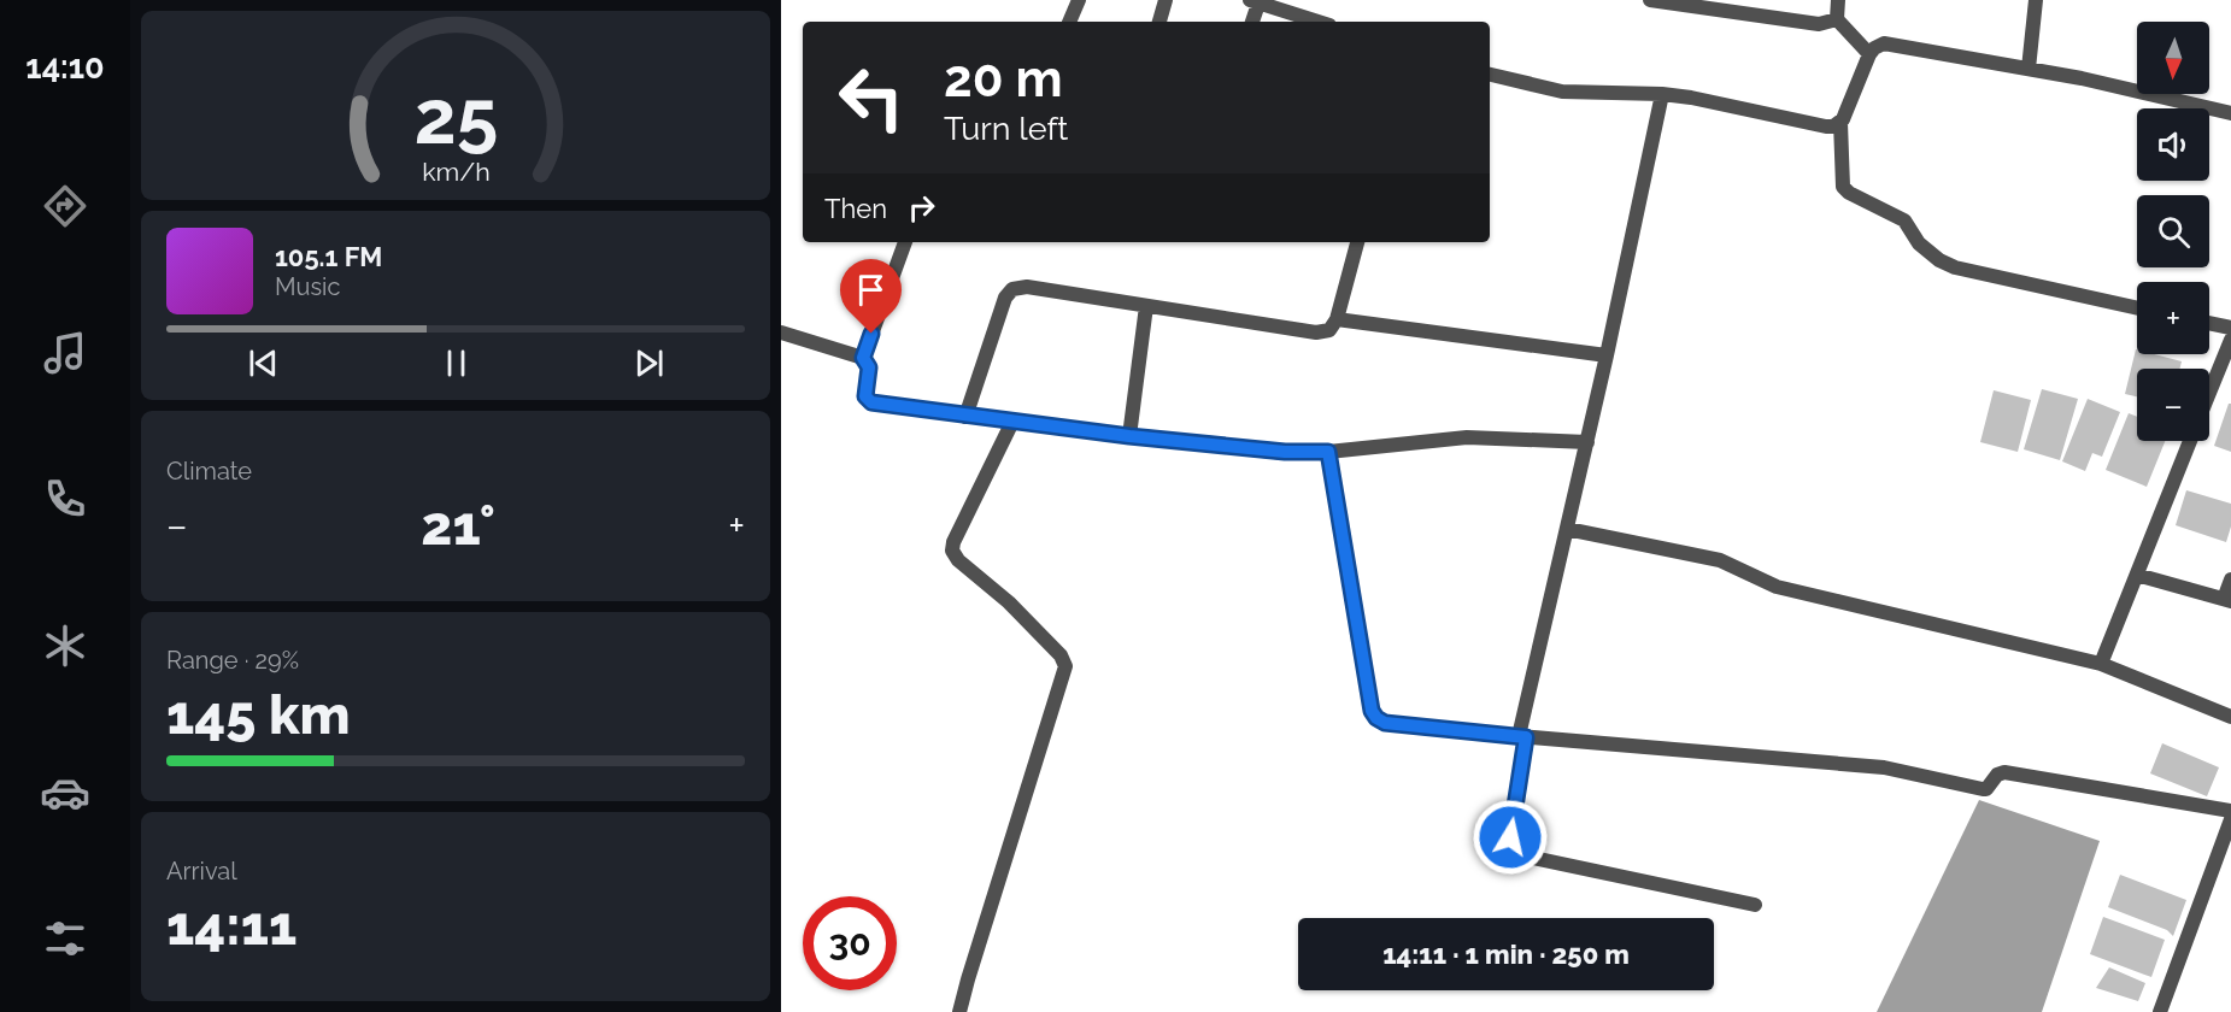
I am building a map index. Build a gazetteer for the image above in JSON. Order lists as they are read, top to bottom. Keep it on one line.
{"north":"bottom","page":{"tabs":"14:10","map_buttons":["+","−"],"turn":["20 m","Turn left"],"then":"Then","song":["105.1 FM","Music"],"tile":["Climate",["Range · 29%","145 km"],["Arrival","14:11"]],"heat":["−","21°","+"],"limit":"30","trip":"14:11 · 1 min · 250 m","gauge":["25","km/h"]}}
